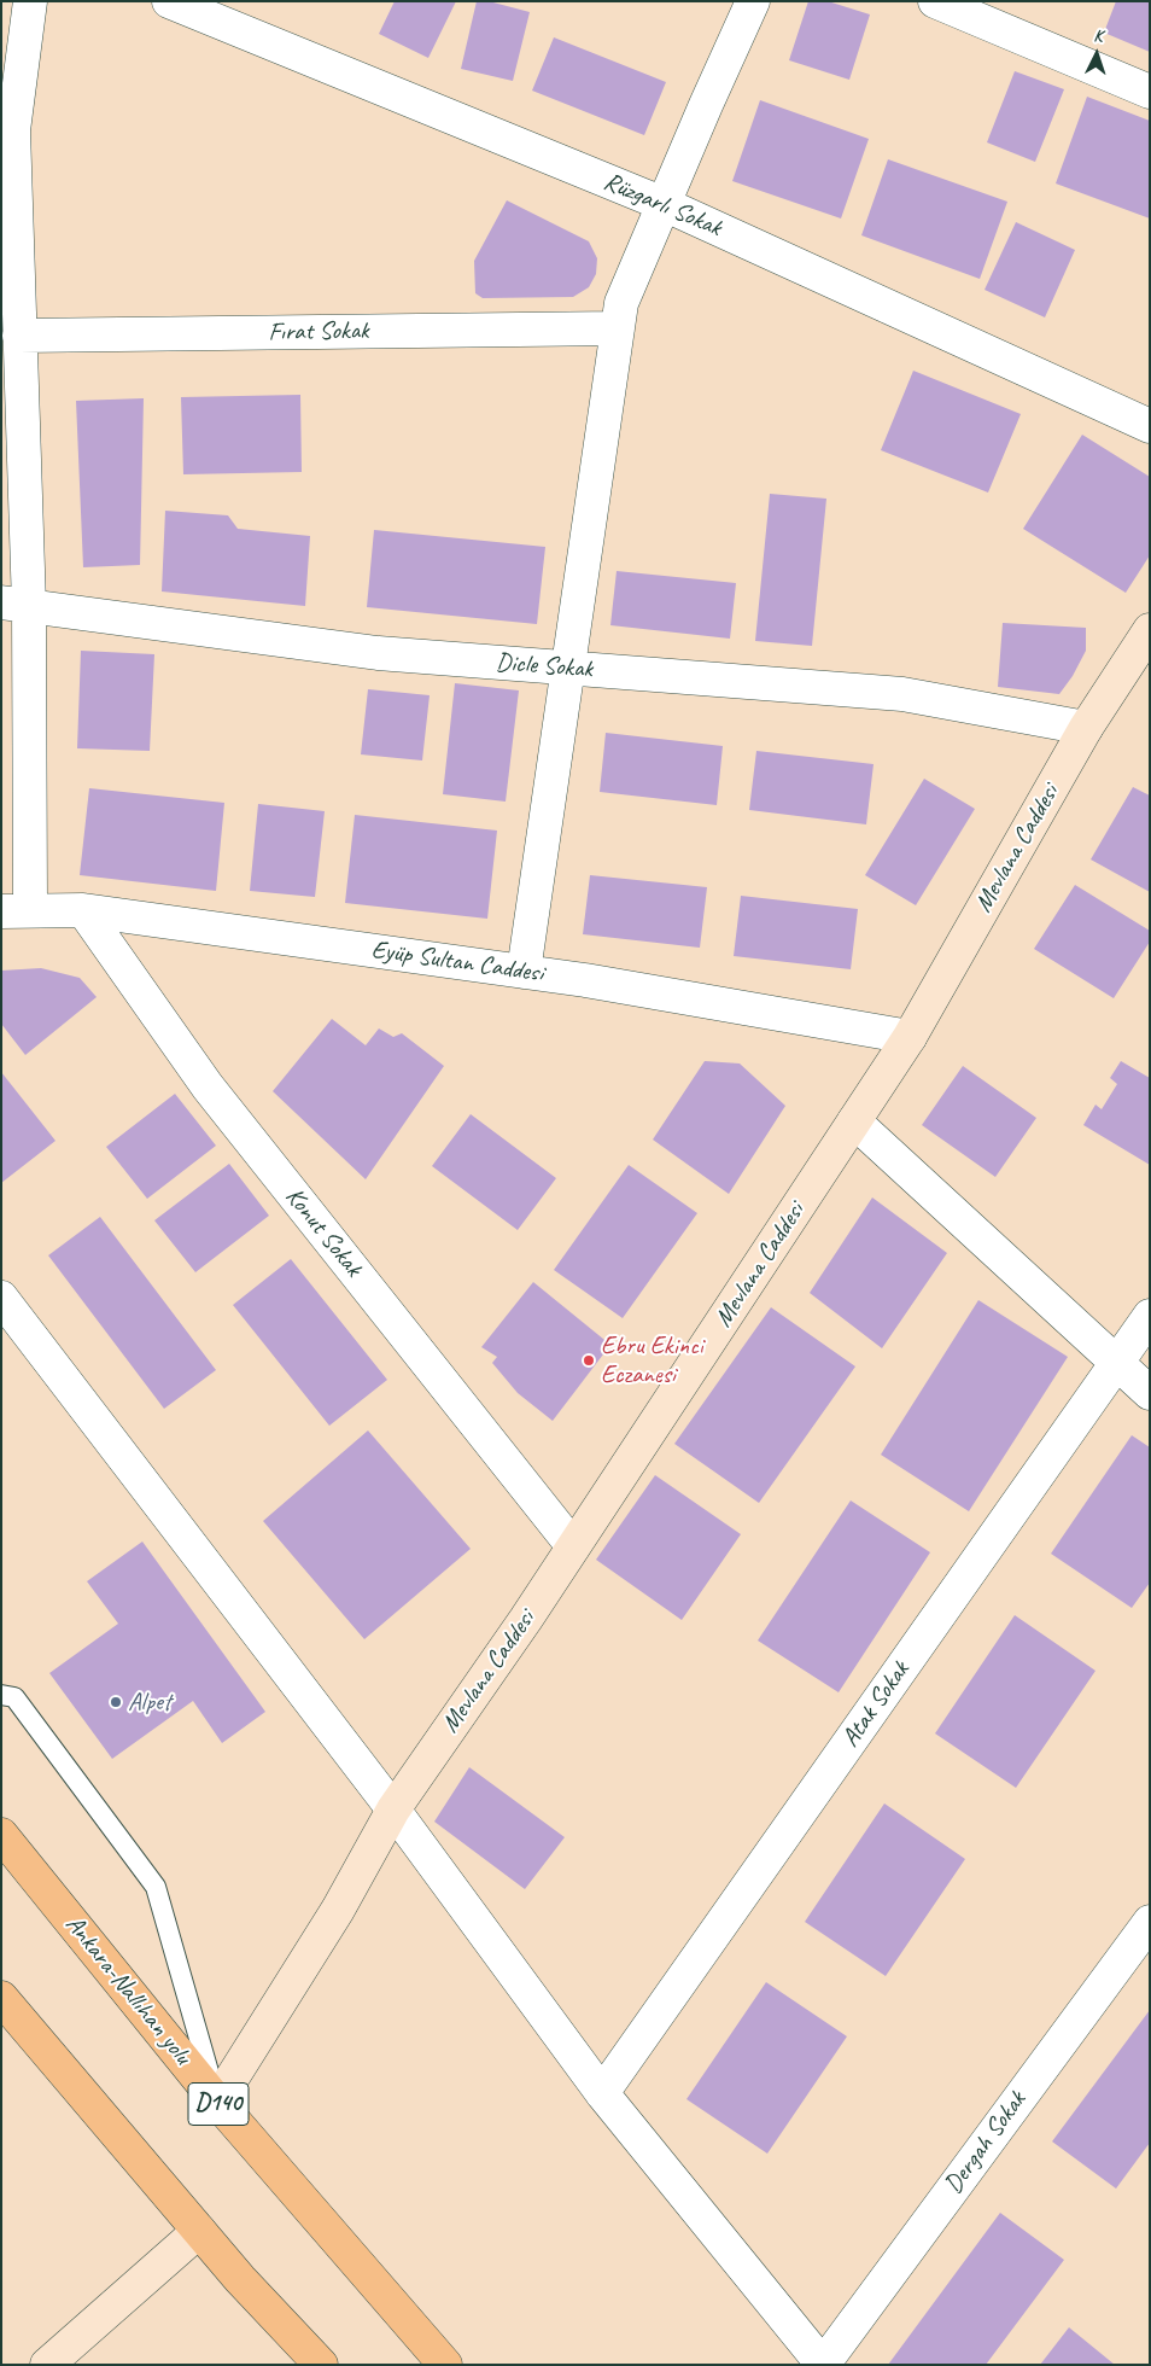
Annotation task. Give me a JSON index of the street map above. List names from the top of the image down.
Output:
{
  "streets": {
    "highway": ["Ankara-Nallıhan yolu", "D140"],
    "street": [
      "Rüzgarlı Sokak",
      "Fırat Sokak",
      "Dicle Sokak",
      "Mevlana Caddesi",
      "Eyüp Sultan Caddesi",
      "Konut Sokak",
      "Atak Sokak",
      "Dergah Sokak"
    ]
  },
  "crossings": [
    ["Dicle Sokak", "Mevlana Caddesi"],
    ["Mevlana Caddesi", "Eyüp Sultan Caddesi"],
    ["Mevlana Caddesi", "Konut Sokak"],
    ["Mevlana Caddesi", "Ankara-Nallıhan yolu"],
    ["Eyüp Sultan Caddesi", "Konut Sokak"]
  ],
  "places": ["Ebru Ekinci Eczanesi", "Alpet"],
  "north": "top"
}
